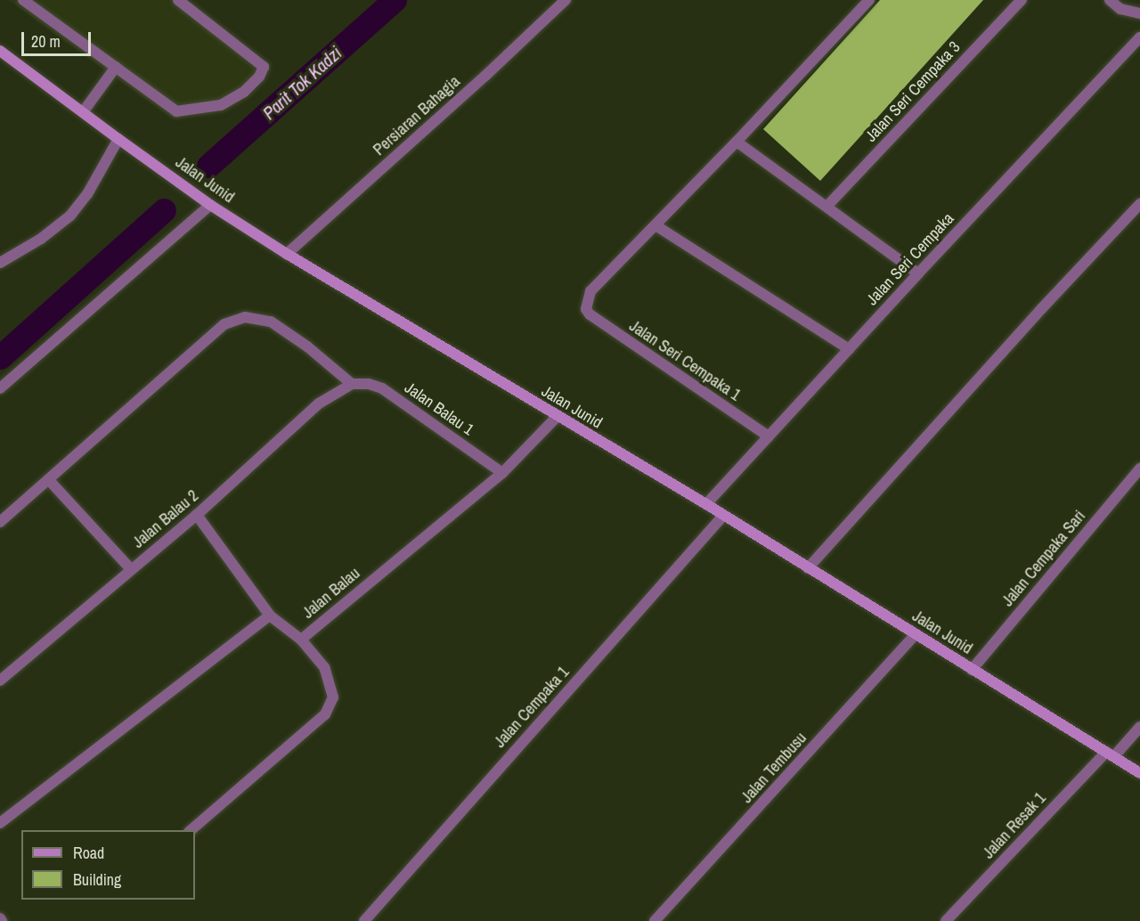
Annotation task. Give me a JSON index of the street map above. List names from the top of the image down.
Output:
{
  "streets": {
    "street": [
      "Jalan Seri Cempaka 3",
      "Persiaran Bahagia",
      "Jalan Junid",
      "Jalan Seri Cempaka",
      "Jalan Seri Cempaka 1",
      "Jalan Balau 1",
      "Jalan Balau 2",
      "Jalan Cempaka Sari",
      "Jalan Balau",
      "Jalan Cempaka 1",
      "Jalan Tembusu",
      "Jalan Resak 1"
    ]
  },
  "crossings": [
    ["Persiaran Bahagia", "Jalan Junid"],
    ["Jalan Junid", "Jalan Seri Cempaka"],
    ["Jalan Junid", "Jalan Cempaka Sari"],
    ["Jalan Junid", "Jalan Balau"],
    ["Jalan Junid", "Jalan Cempaka 1"],
    ["Jalan Junid", "Jalan Tembusu"],
    ["Jalan Junid", "Jalan Resak 1"],
    ["Jalan Seri Cempaka", "Jalan Seri Cempaka 1"],
    ["Jalan Balau 1", "Jalan Balau 2"],
    ["Jalan Balau 1", "Jalan Balau"]
  ],
  "water": ["Parit Tok Kadzi"],
  "legend": ["Road", "Building"],
  "scale_bar": "20 m"
}
